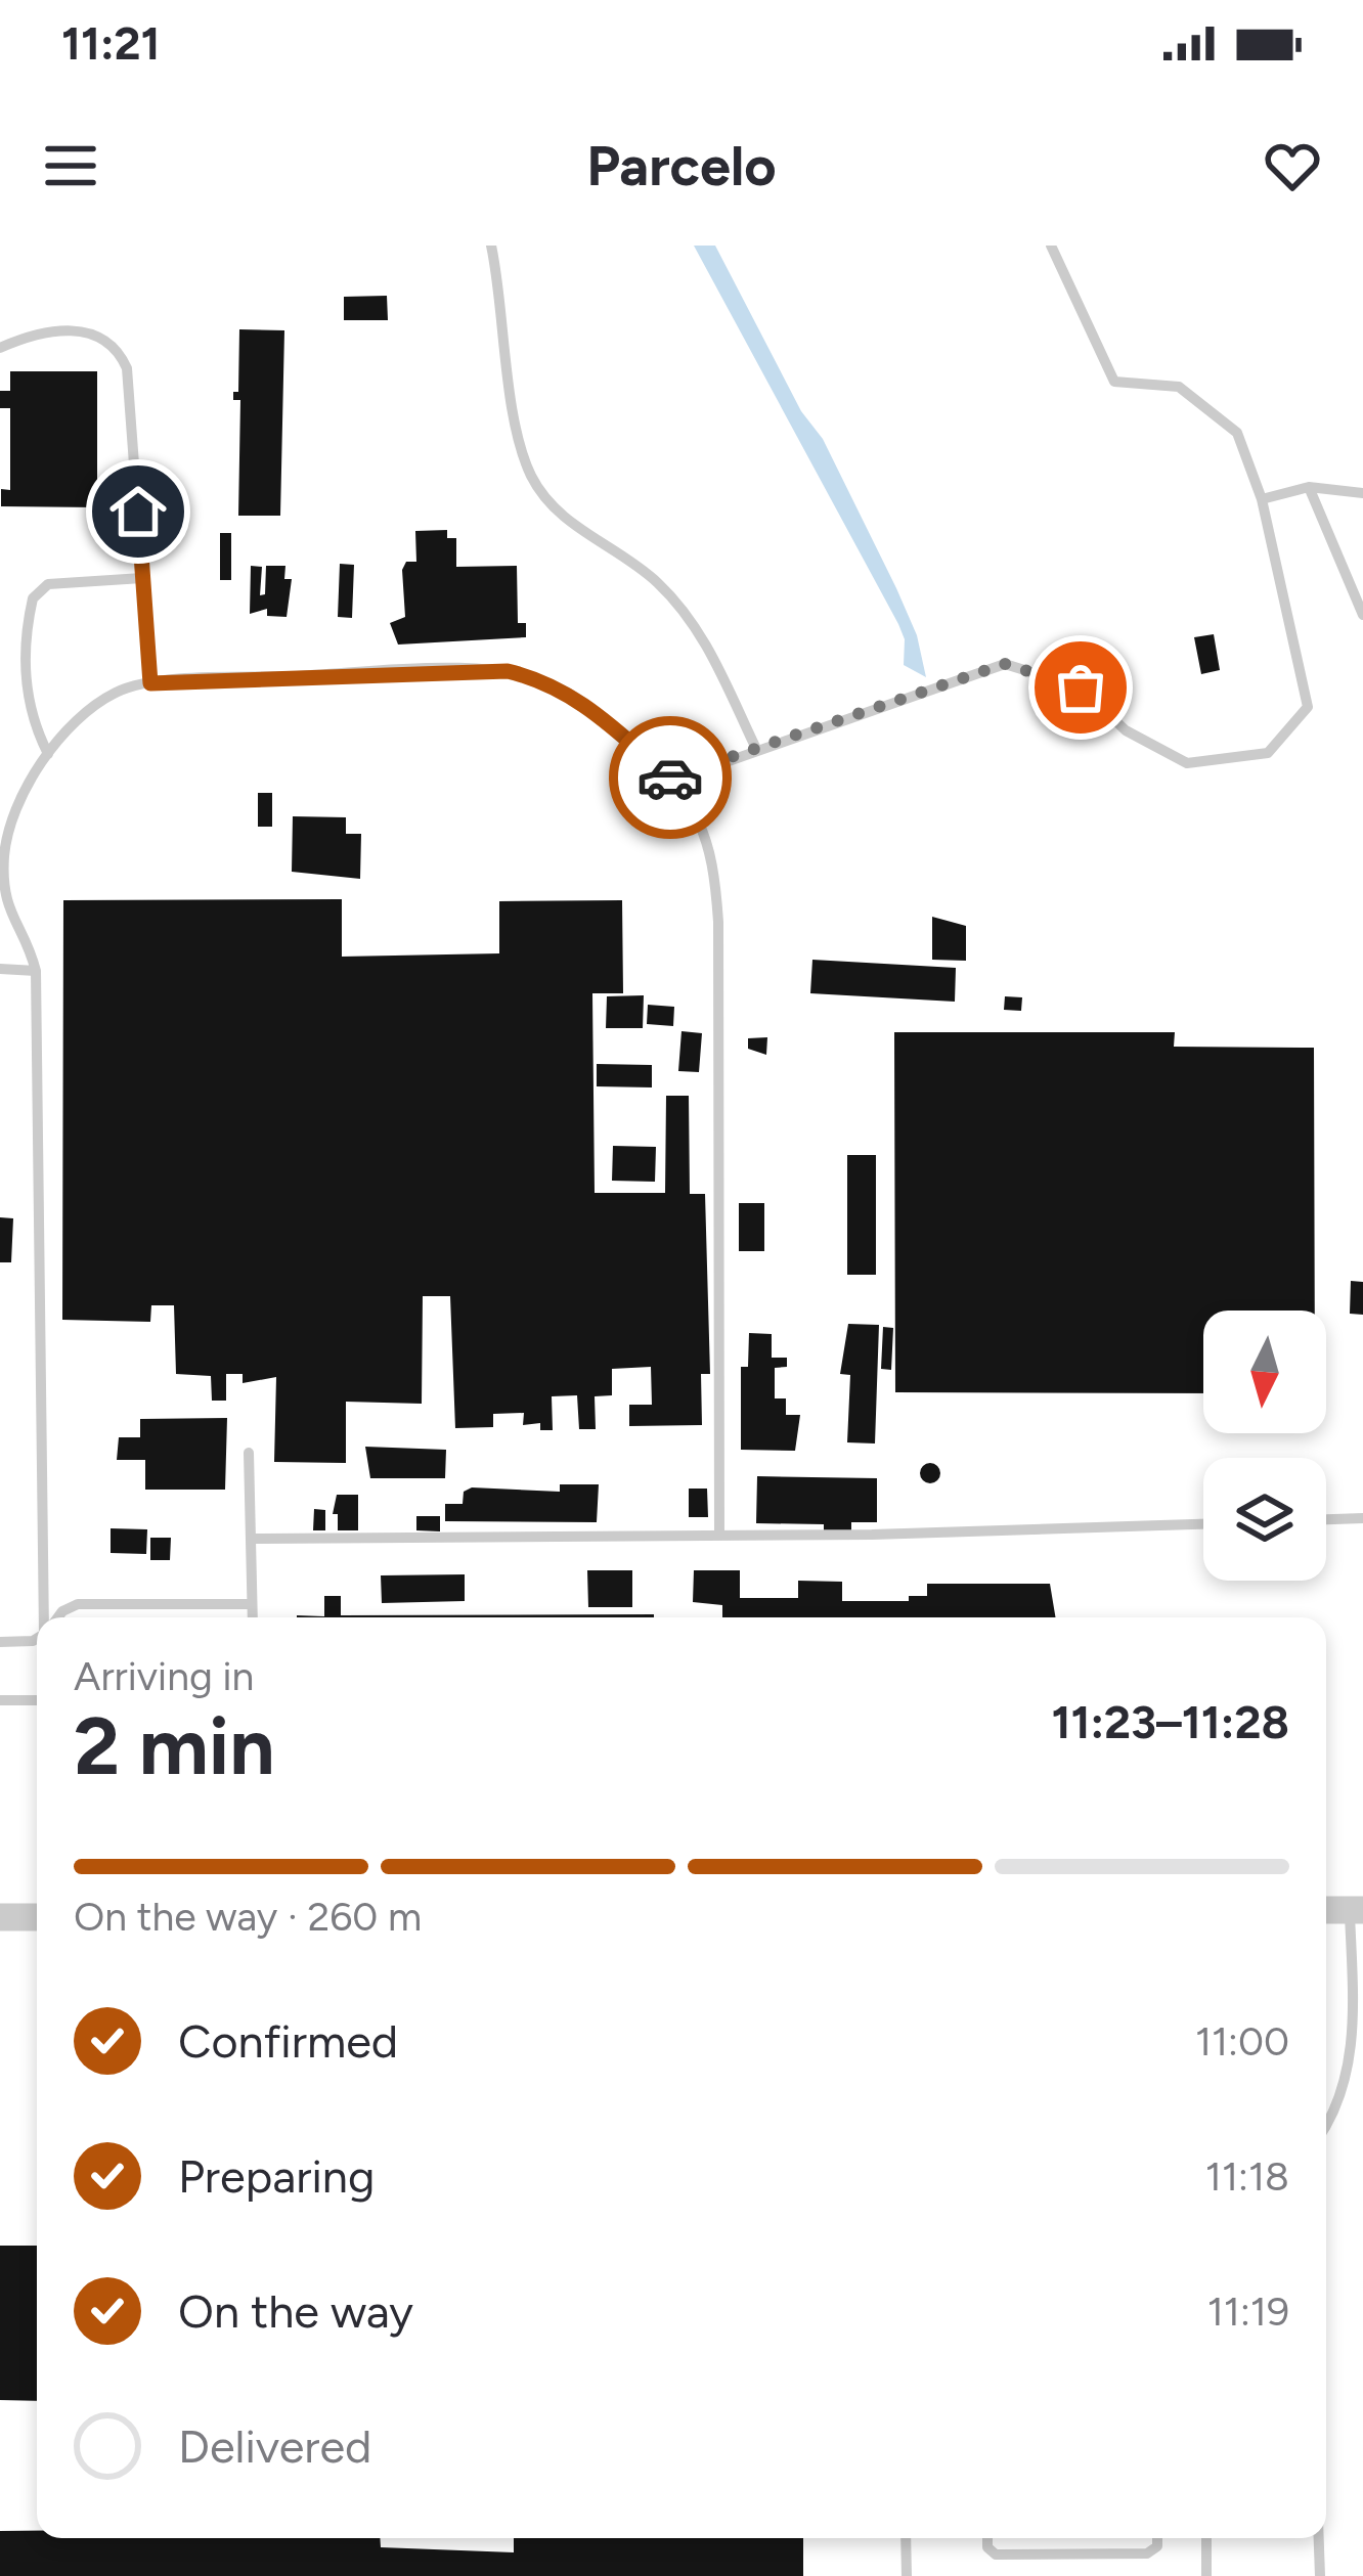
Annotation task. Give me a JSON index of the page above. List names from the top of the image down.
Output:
{
  "north": "bottom",
  "page": {
    "status": "11:21",
    "header": "Parcelo",
    "heading": ["2 min", "Arriving in", "11:23–11:28"],
    "bar": "On the way · 260 m",
    "list": [
      ["Confirmed", "11:00"],
      ["Preparing", "11:18"],
      ["On the way", "11:19"],
      "Delivered"
    ]
  }
}
